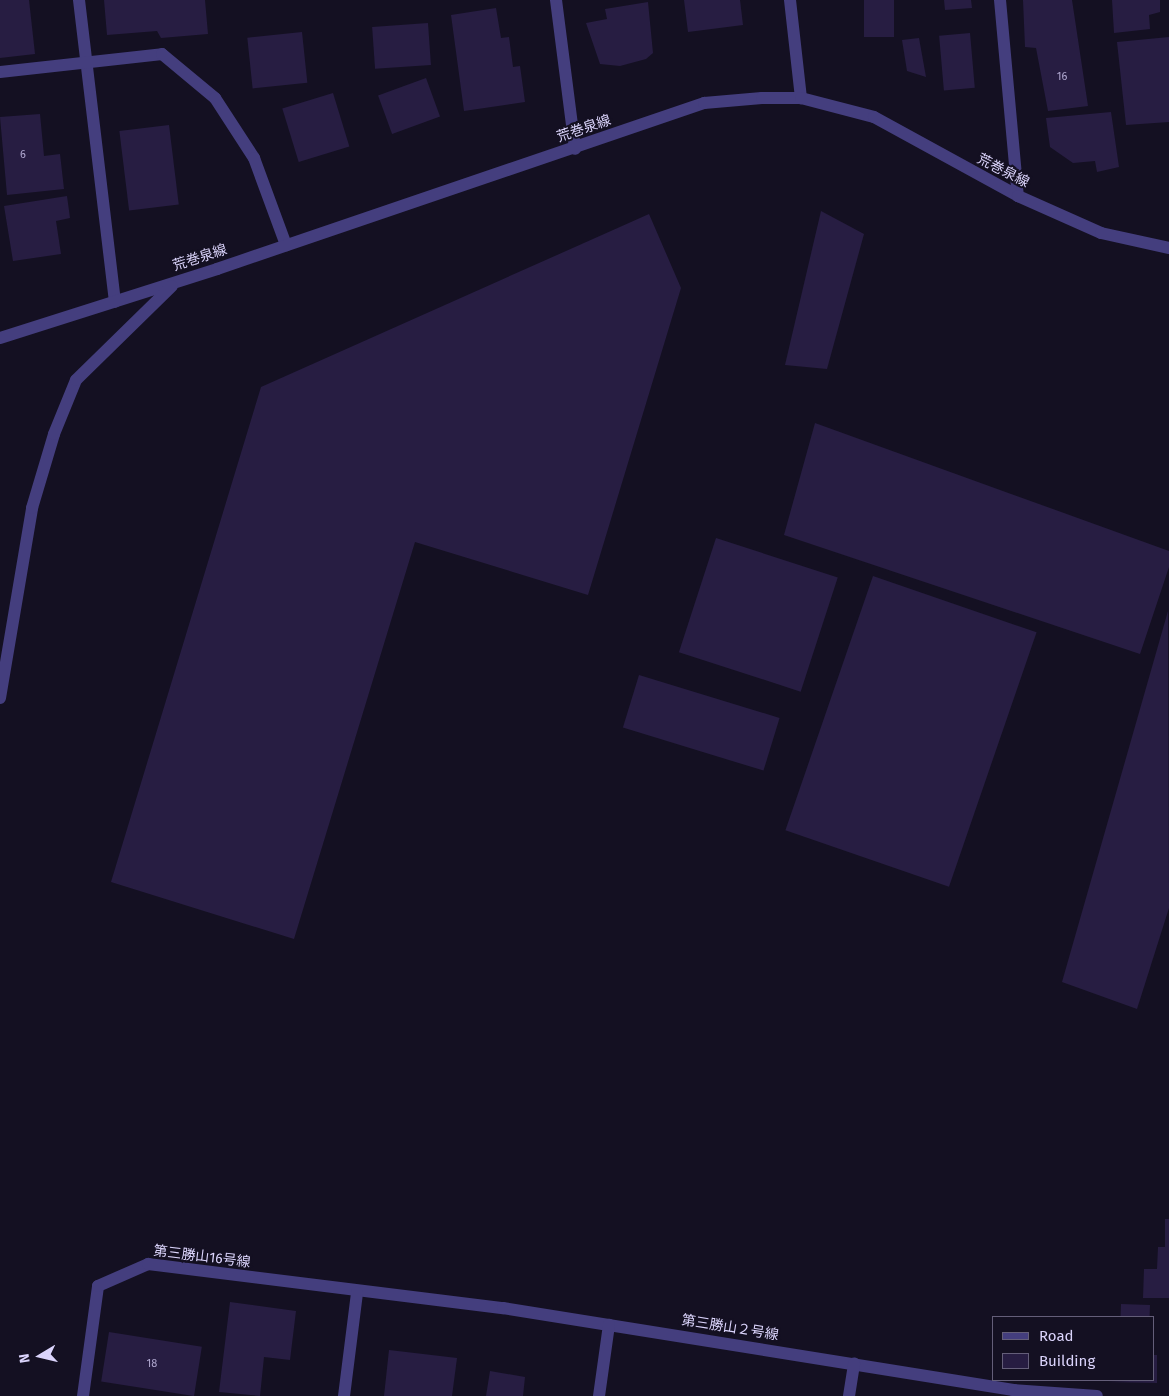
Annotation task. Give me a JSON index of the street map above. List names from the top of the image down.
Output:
{
  "streets": {
    "street": ["荒巻泉線", "第三勝山16号線", "第三勝山２号線"]
  },
  "crossings": [
    ["第三勝山16号線", "第三勝山２号線"]
  ],
  "house_numbers": ["16", "6", "18"],
  "legend": ["Road", "Building"],
  "north": "left"
}
